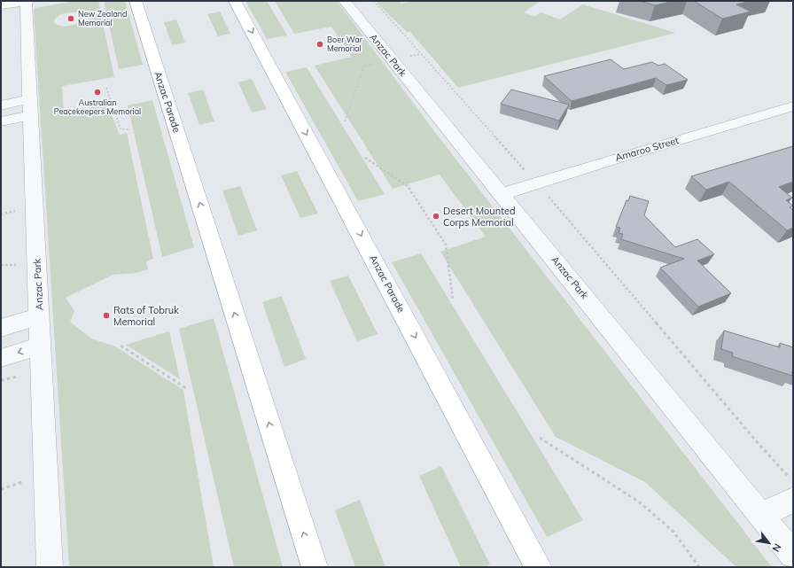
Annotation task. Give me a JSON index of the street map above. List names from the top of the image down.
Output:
{
  "streets": {
    "main road": ["Anzac Parade"],
    "street": ["Anzac Park", "Amaroo Street"]
  },
  "crossings": [
    ["Anzac Park", "Amaroo Street"]
  ],
  "places": [
    "New Zealand Memorial",
    "Boer War Memorial",
    "Australian Peacekeepers Memorial",
    "Desert Mounted Corps Memorial",
    "Rats of Tobruk Memorial"
  ],
  "north": "bottom right"
}
